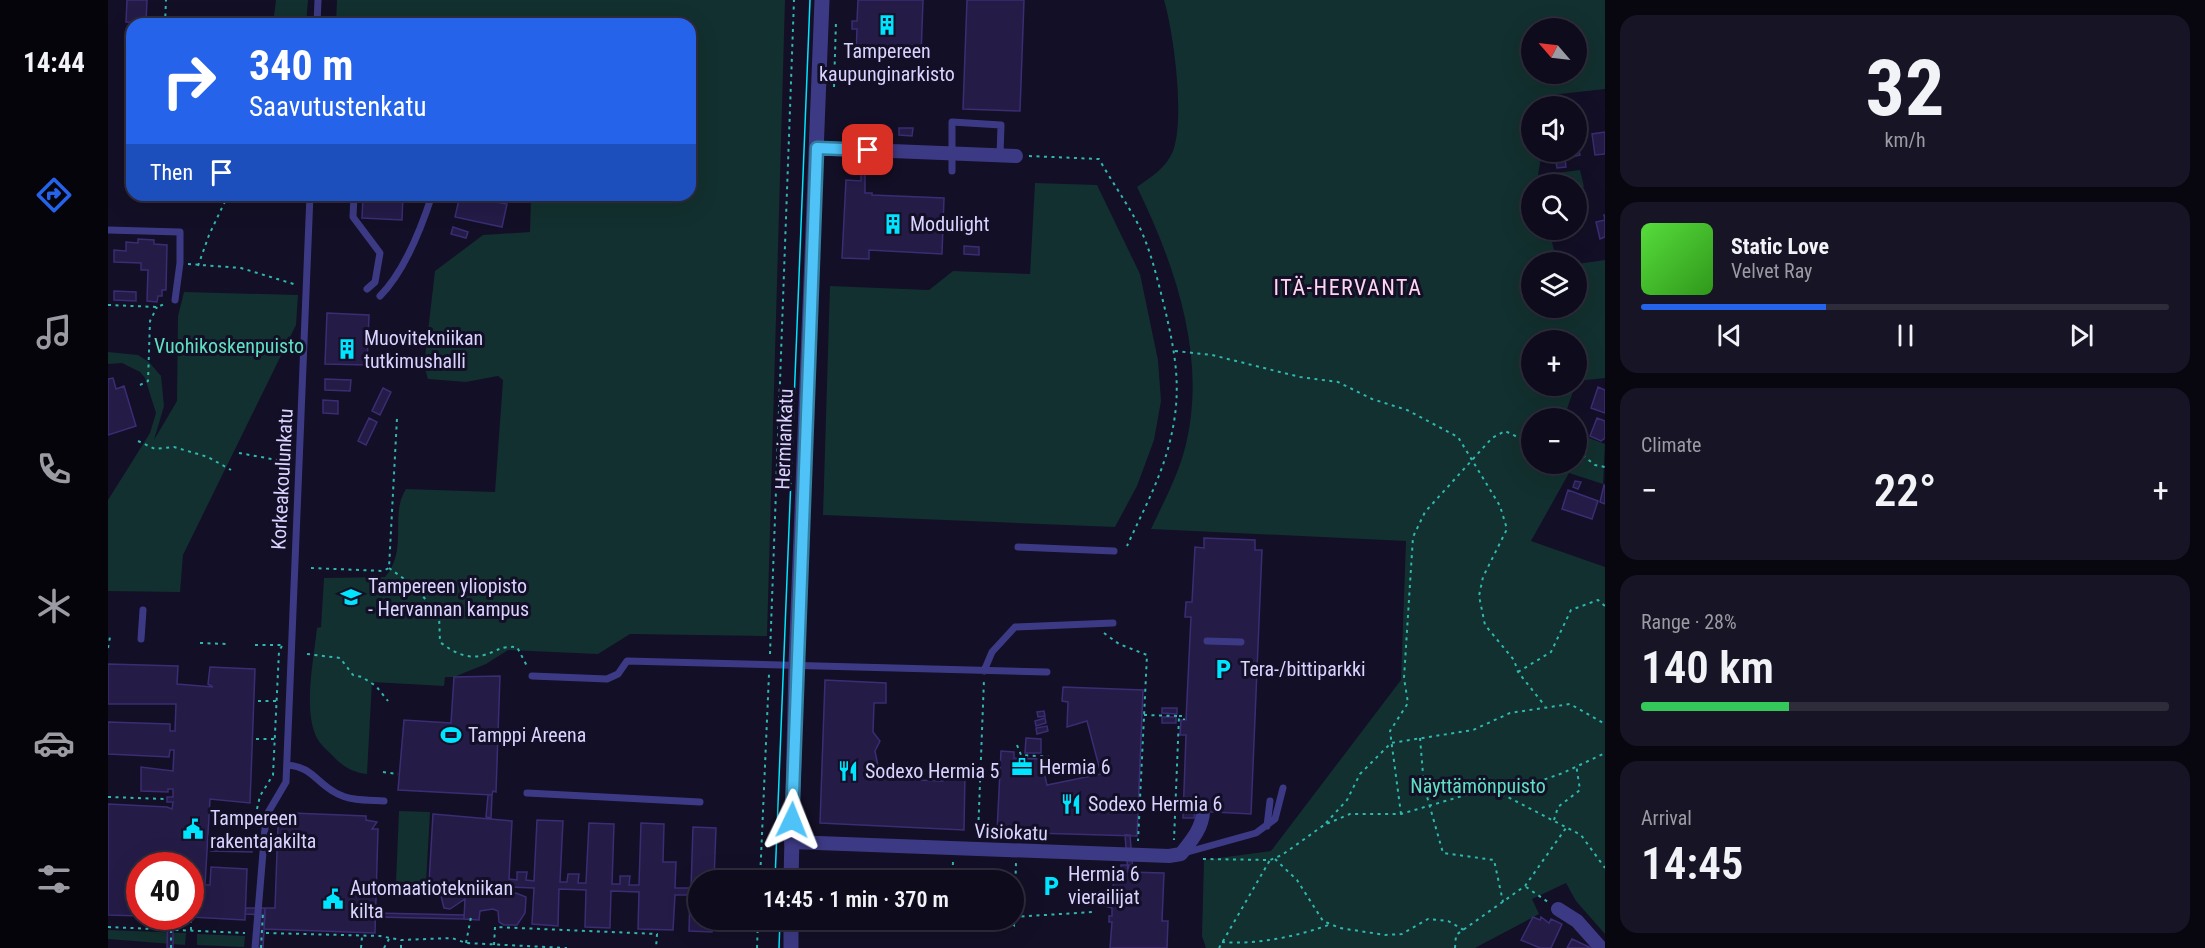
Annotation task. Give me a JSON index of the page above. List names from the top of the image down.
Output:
{
  "streets": {
    "street": ["Hermiankatu", "Visiokatu"],
    "lane": ["Korkeakoulunkatu"]
  },
  "crossings": [
    ["Hermiankatu", "Visiokatu"]
  ],
  "districts": ["ITÄ-HERVANTA"],
  "parks": ["Vuohikoskenpuisto", "Näyttämönpuisto"],
  "places": {
    "building": ["Tampereen kaupunginarkisto", "Modulight", "Muovitekniikan tutkimushalli"],
    "school or university": ["Tampereen yliopisto - Hervannan kampus"],
    "parking": ["Tera-/bittiparkki", "Hermia 6 vierailijat"],
    "sports": ["Tamppi Areena"],
    "office": ["Hermia 6"],
    "restaurant": ["Sodexo Hermia 5", "Sodexo Hermia 6"],
    "public building": ["Tampereen rakentajakilta", "Automaatiotekniikan kilta"]
  },
  "north": "top left",
  "page": {
    "tabs": "14:44",
    "tile": [
      ["32", "km/h"],
      "Climate",
      ["Range · 28%", "140 km"],
      ["Arrival", "14:45"]
    ],
    "map_buttons": ["+", "−"],
    "turn": ["340 m", "Saavutustenkatu"],
    "then": "Then",
    "song": ["Static Love", "Velvet Ray"],
    "heat": ["−", "22°", "+"],
    "limit": "40",
    "trip": "14:45 · 1 min · 370 m"
  }
}
